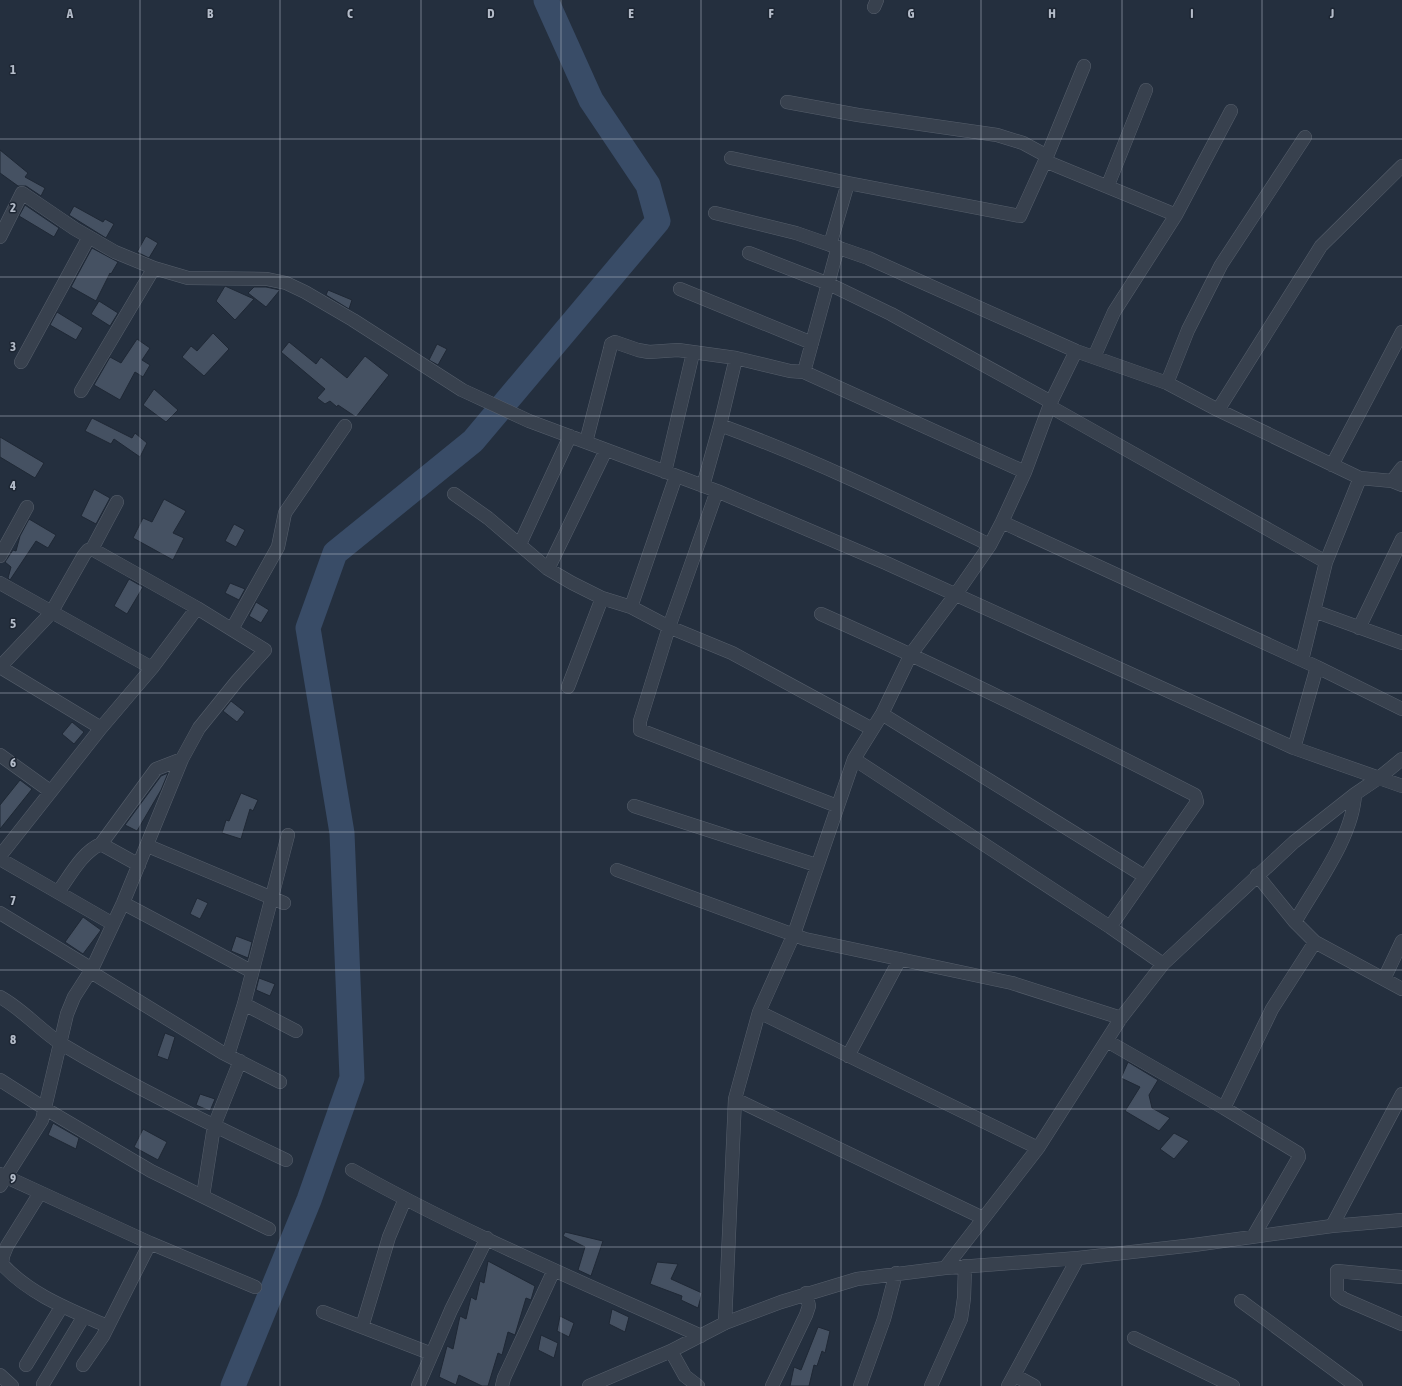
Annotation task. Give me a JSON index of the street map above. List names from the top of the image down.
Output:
{
  "grid": {
    "columns": [
      "A",
      "B",
      "C",
      "D",
      "E",
      "F",
      "G",
      "H",
      "I",
      "J"
    ],
    "rows": [
      "1",
      "2",
      "3",
      "4",
      "5",
      "6",
      "7",
      "8",
      "9"
    ]
  }
}
